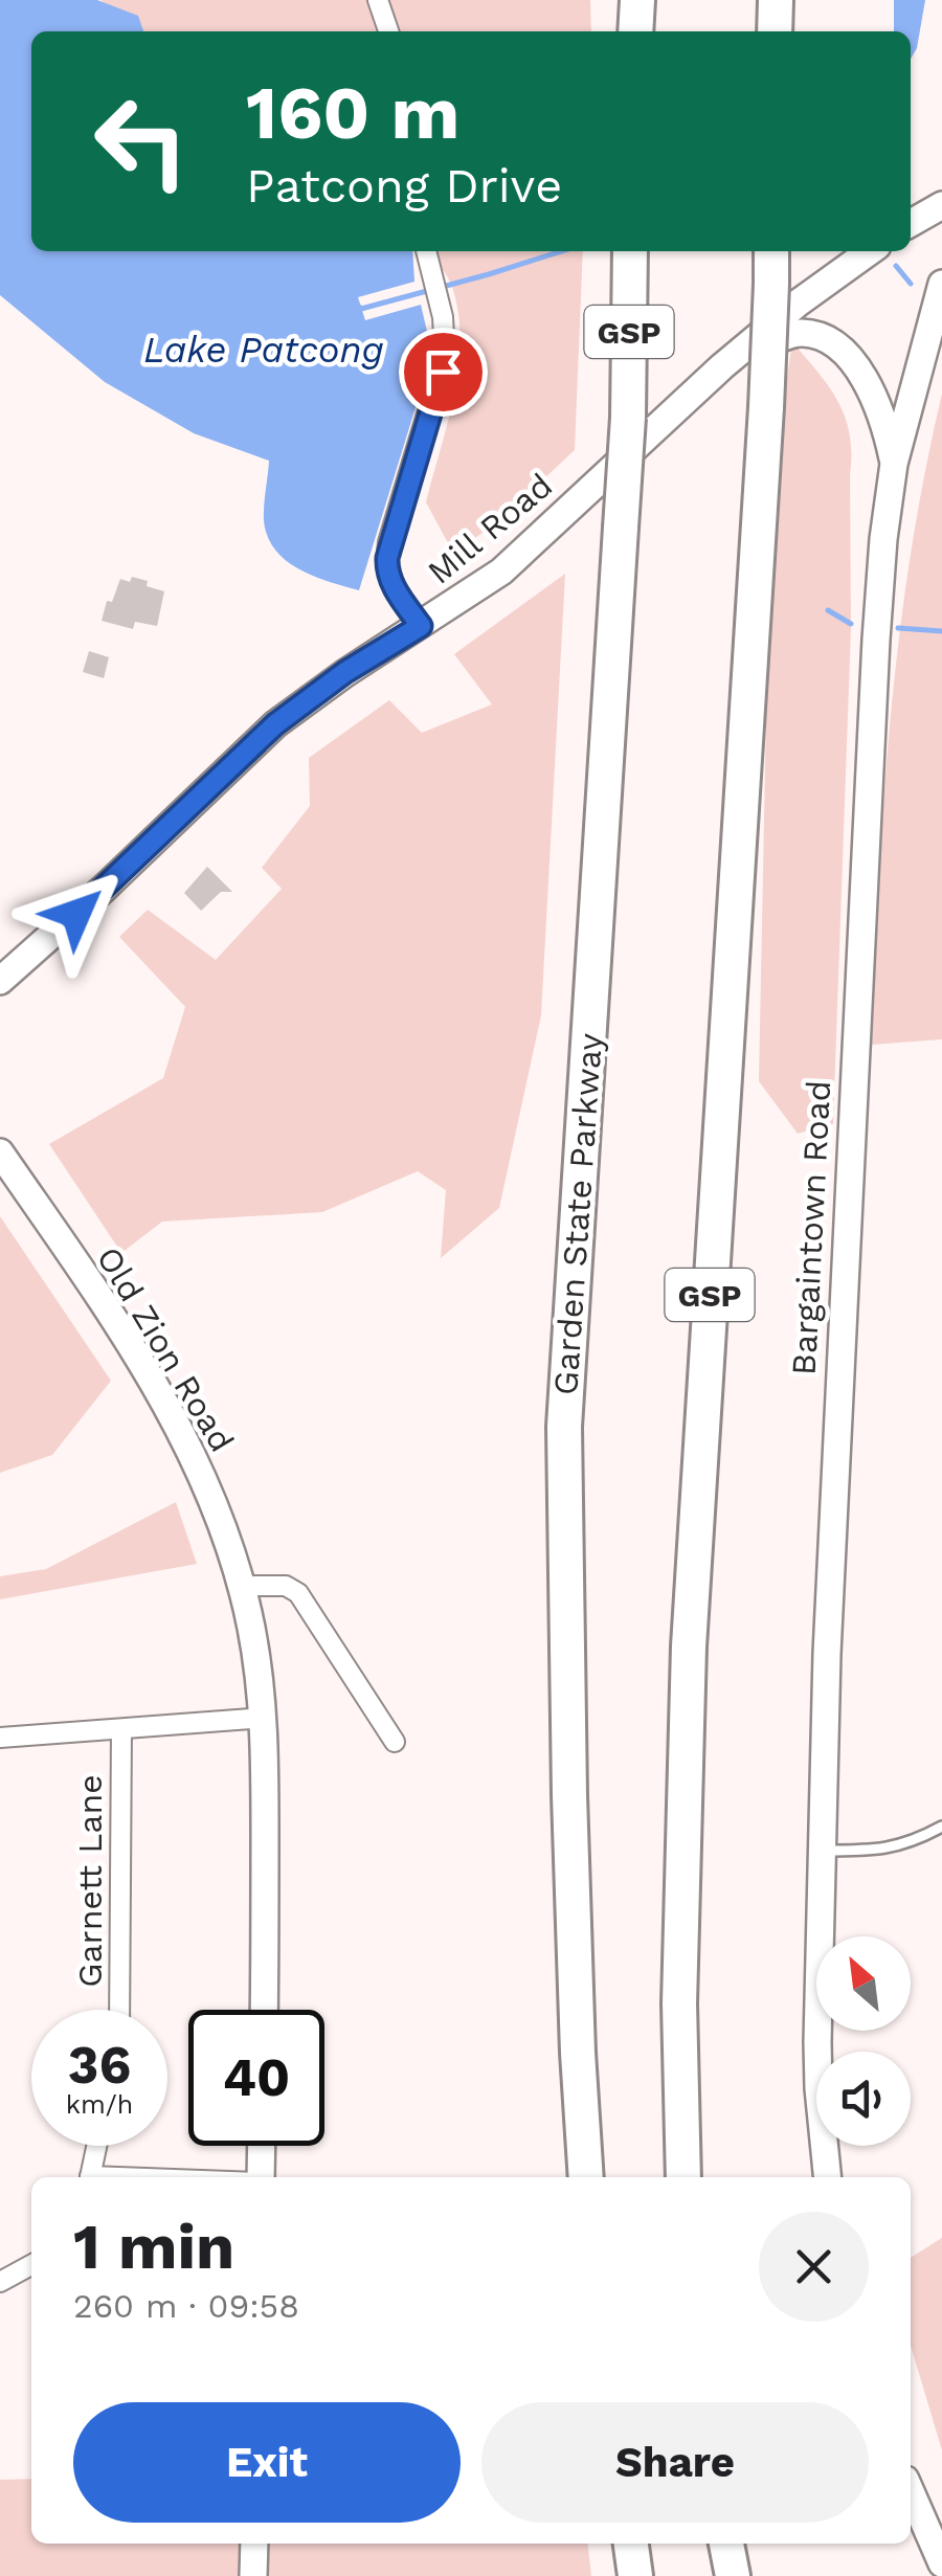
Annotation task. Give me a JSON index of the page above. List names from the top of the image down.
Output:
{
  "streets": {
    "highway": ["GSP", "Garden State Parkway"],
    "main road": ["Mill Road", "Bargaintown Road", "Old Zion Road"],
    "street": ["Garnett Lane"]
  },
  "water": ["Lake Patcong"],
  "north": "top left",
  "page": {
    "turn": ["160 m", "Patcong Drive"],
    "speed": "36 km/h",
    "limit": "40",
    "heading": ["1 min", "260 m · 09:58"],
    "buttons": ["Exit", "Share"]
  }
}
